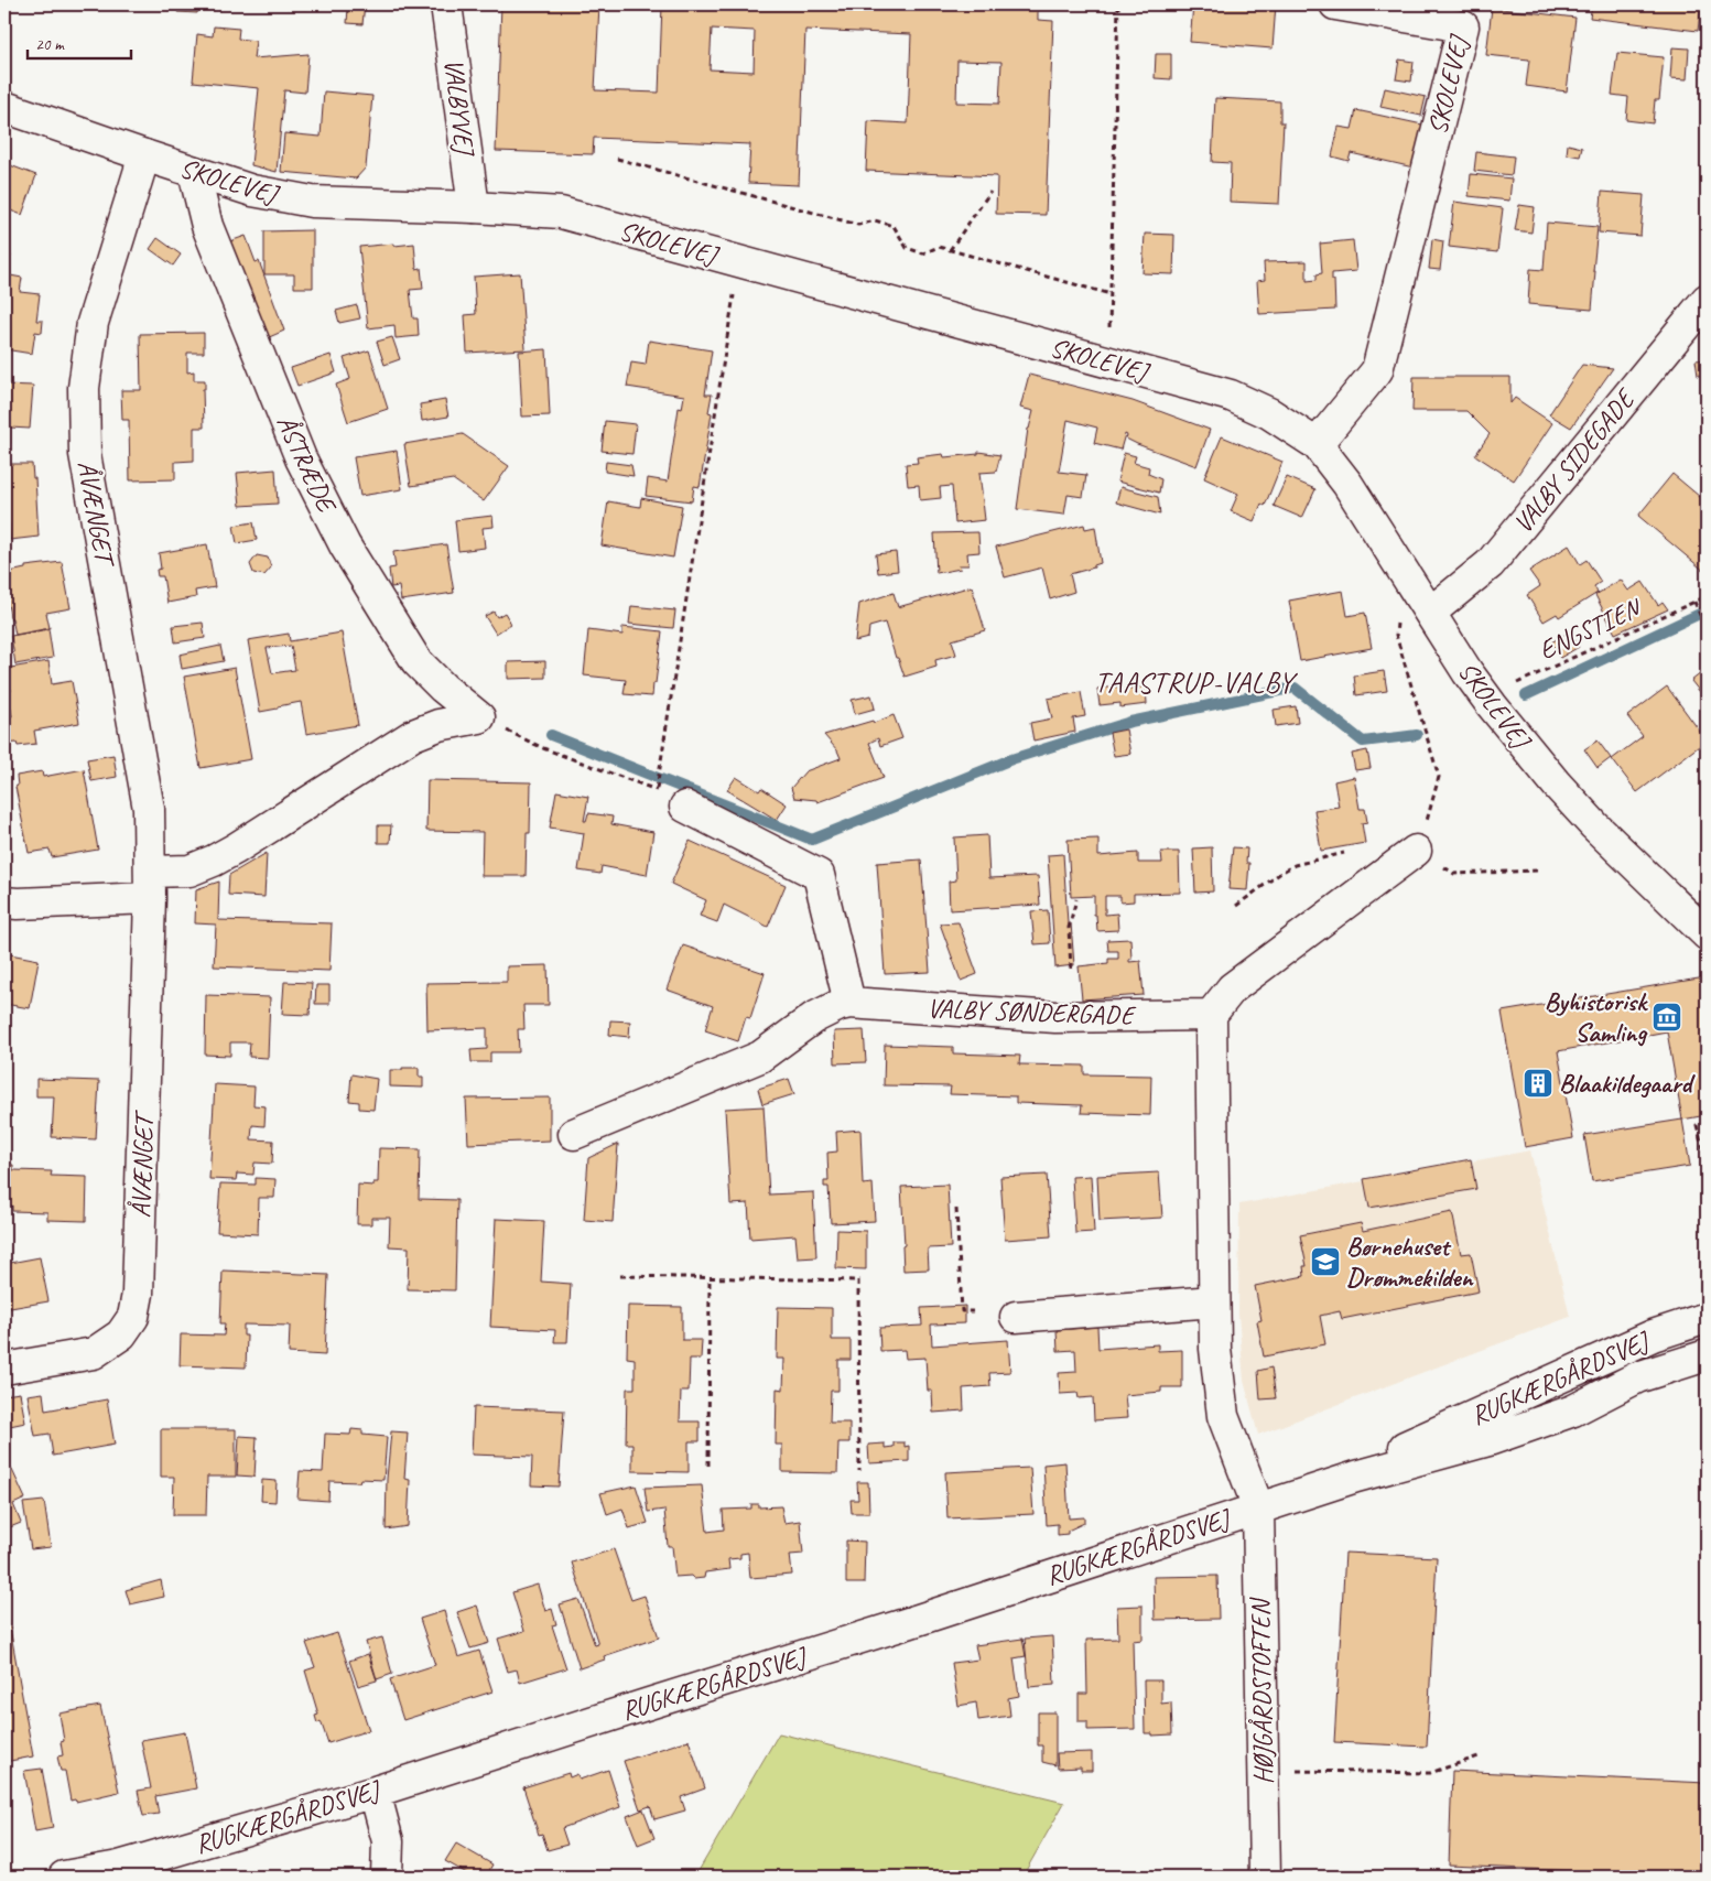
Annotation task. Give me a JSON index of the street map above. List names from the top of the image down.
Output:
{
  "streets": {
    "street": [
      "SKOLEVEJ",
      "VALBYVEJ",
      "VALBY SIDEGADE",
      "ÅSTRÆDE",
      "ÅVÆNGET",
      "VALBY SØNDERGADE",
      "RUGKÆRGÅRDSVEJ",
      "HØJGÅRDSTOFTEN"
    ],
    "path": ["ENGSTIEN"]
  },
  "crossings": [
    ["SKOLEVEJ", "VALBYVEJ"],
    ["SKOLEVEJ", "VALBY SIDEGADE"],
    ["SKOLEVEJ", "ÅSTRÆDE"],
    ["SKOLEVEJ", "ÅVÆNGET"],
    ["SKOLEVEJ", "ENGSTIEN"],
    ["RUGKÆRGÅRDSVEJ", "HØJGÅRDSTOFTEN"]
  ],
  "districts": ["TAASTRUP-VALBY"],
  "places": {
    "museum": ["Byhistorisk Samling"],
    "building": ["Blaakildegaard"],
    "school or university": ["Børnehuset Drømmekilden"]
  },
  "scale_bar": "20 m"
}
